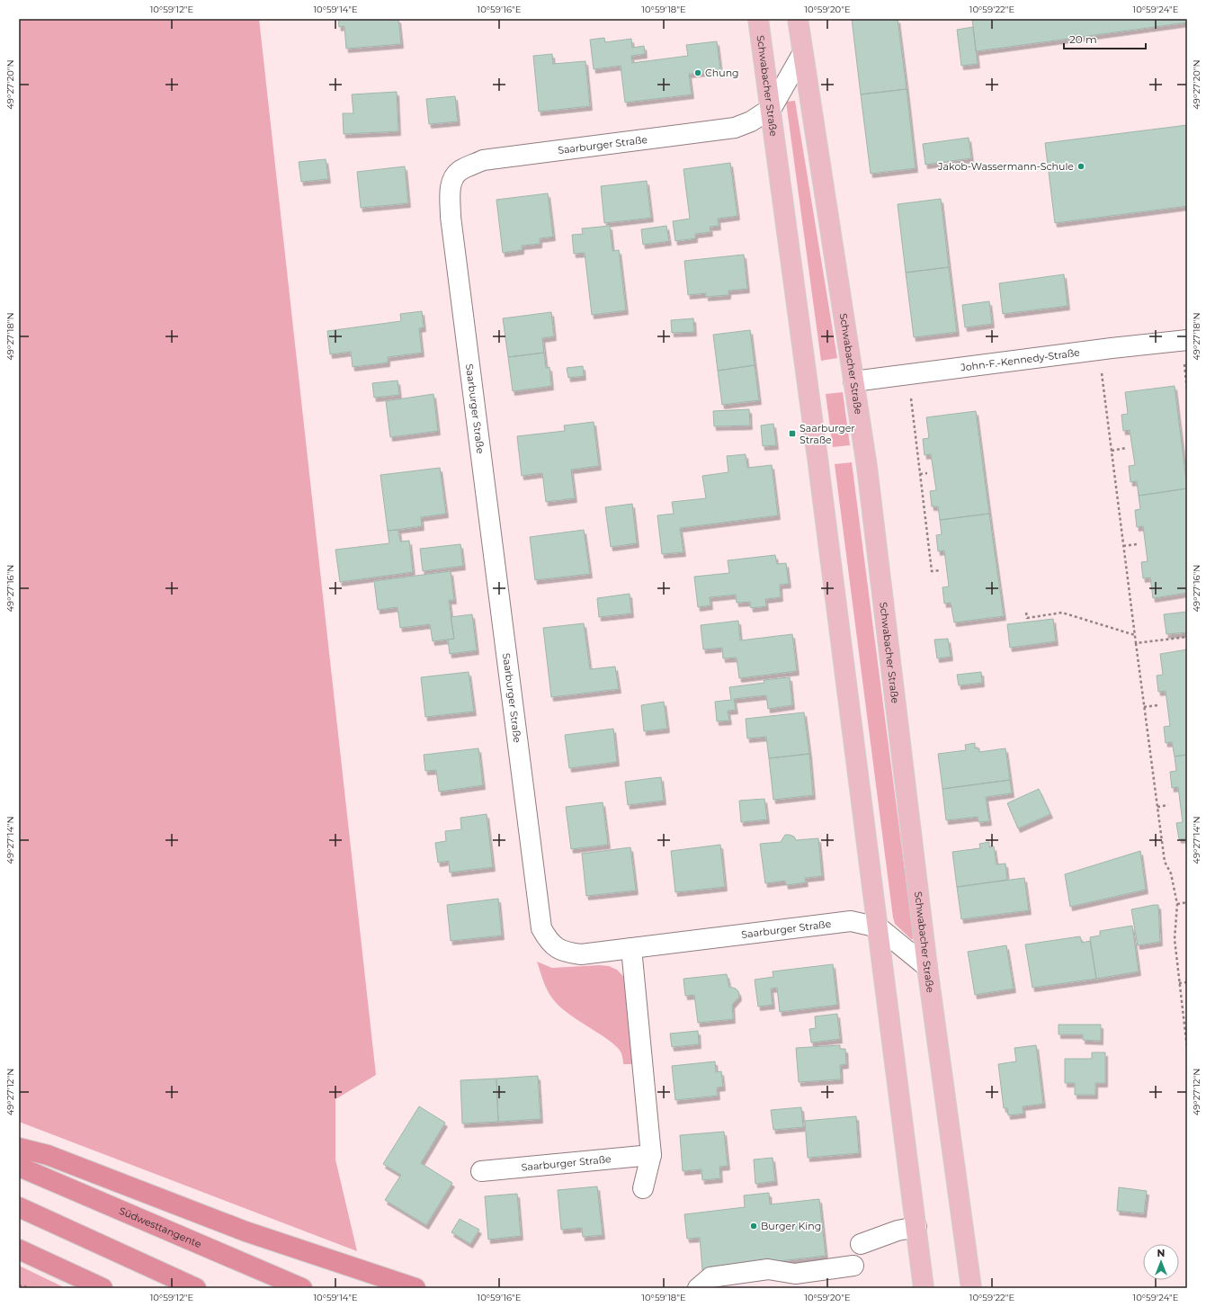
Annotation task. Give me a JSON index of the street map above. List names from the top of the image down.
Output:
{
  "streets": {
    "highway": ["Südwesttangente"],
    "main road": ["Schwabacher Straße"],
    "street": ["Saarburger Straße", "John-F.-Kennedy-Straße"]
  },
  "crossings": [
    ["Schwabacher Straße", "Saarburger Straße"],
    ["Schwabacher Straße", "John-F.-Kennedy-Straße"]
  ],
  "places": {
    "other": ["Chung", "Jakob-Wassermann-Schule", "Burger King"],
    "transit": ["Saarburger Straße"]
  },
  "scale_bar": "20 m",
  "north": "top",
  "coordinates": [
    "10°59'12\"E",
    "10°59'14\"E",
    "10°59'16\"E",
    "10°59'18\"E",
    "10°59'20\"E",
    "10°59'22\"E",
    "10°59'24\"E",
    "49°27'20\"N",
    "49°27'18\"N",
    "49°27'16\"N",
    "49°27'14\"N",
    "49°27'12\"N"
  ]
}
